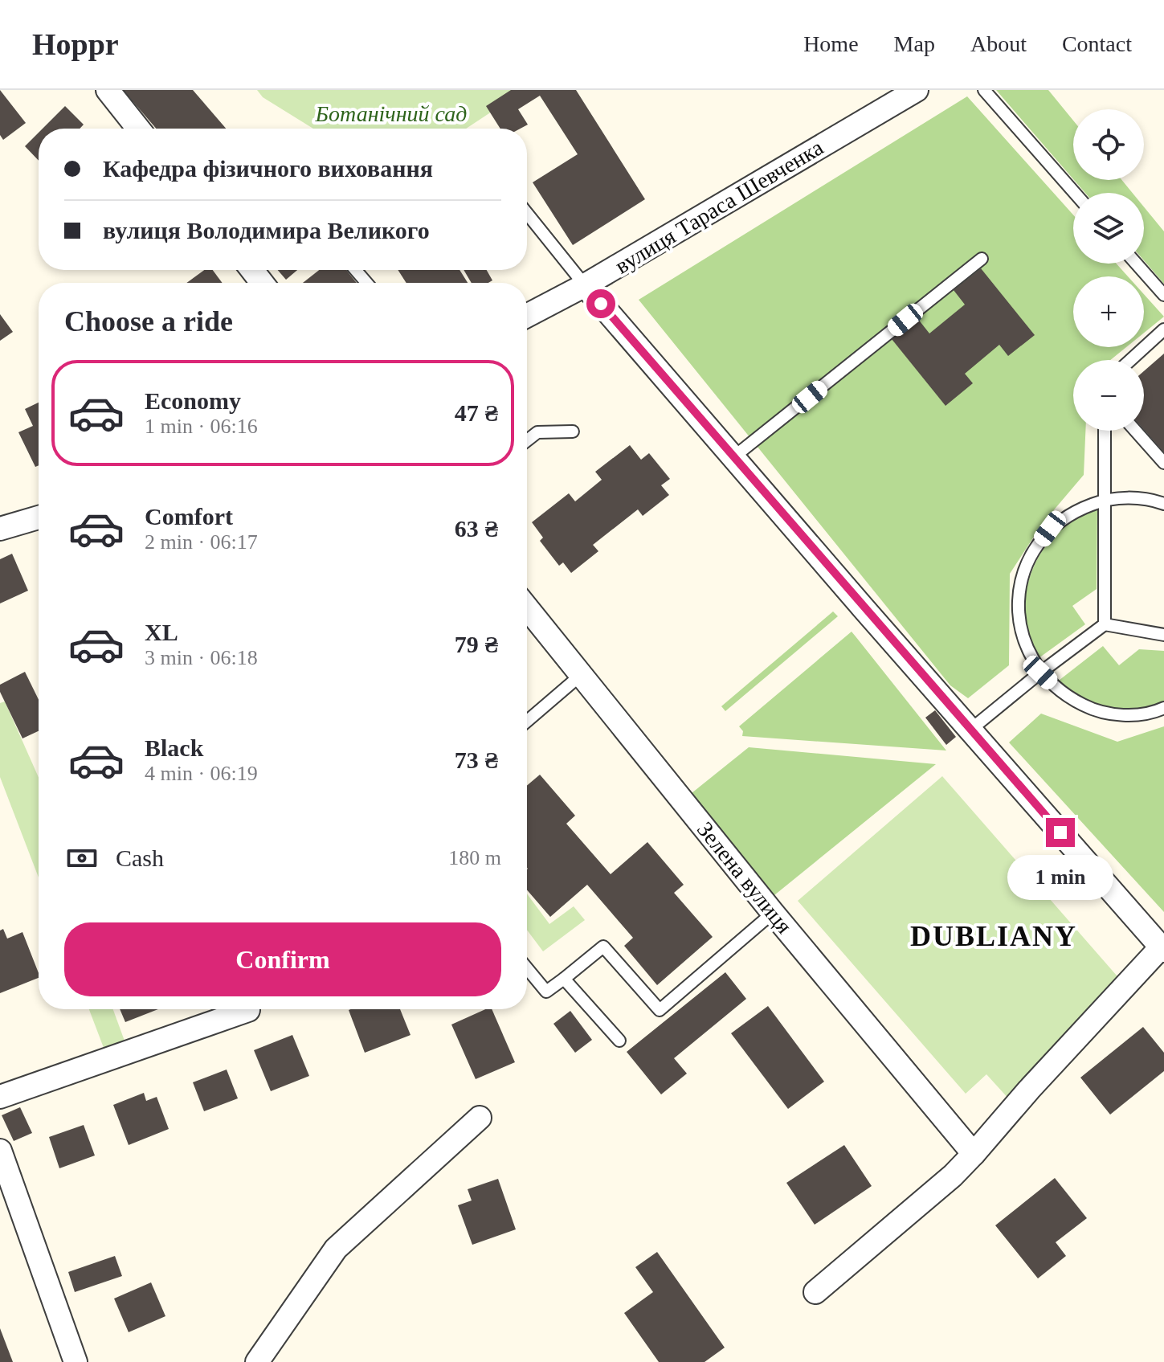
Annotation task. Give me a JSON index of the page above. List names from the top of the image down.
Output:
{
  "streets": {
    "street": ["вулиця Тараса Шевченка", "Зелена вулиця"]
  },
  "districts": ["DUBLIANY"],
  "parks": ["Ботанічний сад"],
  "page": {
    "header": "Hoppr",
    "nav": [
      "Home",
      "Map",
      "About",
      "Contact"
    ],
    "map_buttons": ["+", "−"],
    "banner": ["Кафедра фізичного виховання", "вулиця Володимира Великого"],
    "heading": "Choose a ride",
    "list": [
      {
        "name": "Economy",
        "note": "1 min · 06:16",
        "value": "47 ₴"
      },
      {
        "name": "Comfort",
        "note": "2 min · 06:17",
        "value": "63 ₴"
      },
      {
        "name": "XL",
        "note": "3 min · 06:18",
        "value": "79 ₴"
      },
      {
        "name": "Black",
        "note": "4 min · 06:19",
        "value": "73 ₴"
      }
    ],
    "pay": ["Cash", "180 m"],
    "bubble": "1 min",
    "buttons": "Confirm"
  }
}
